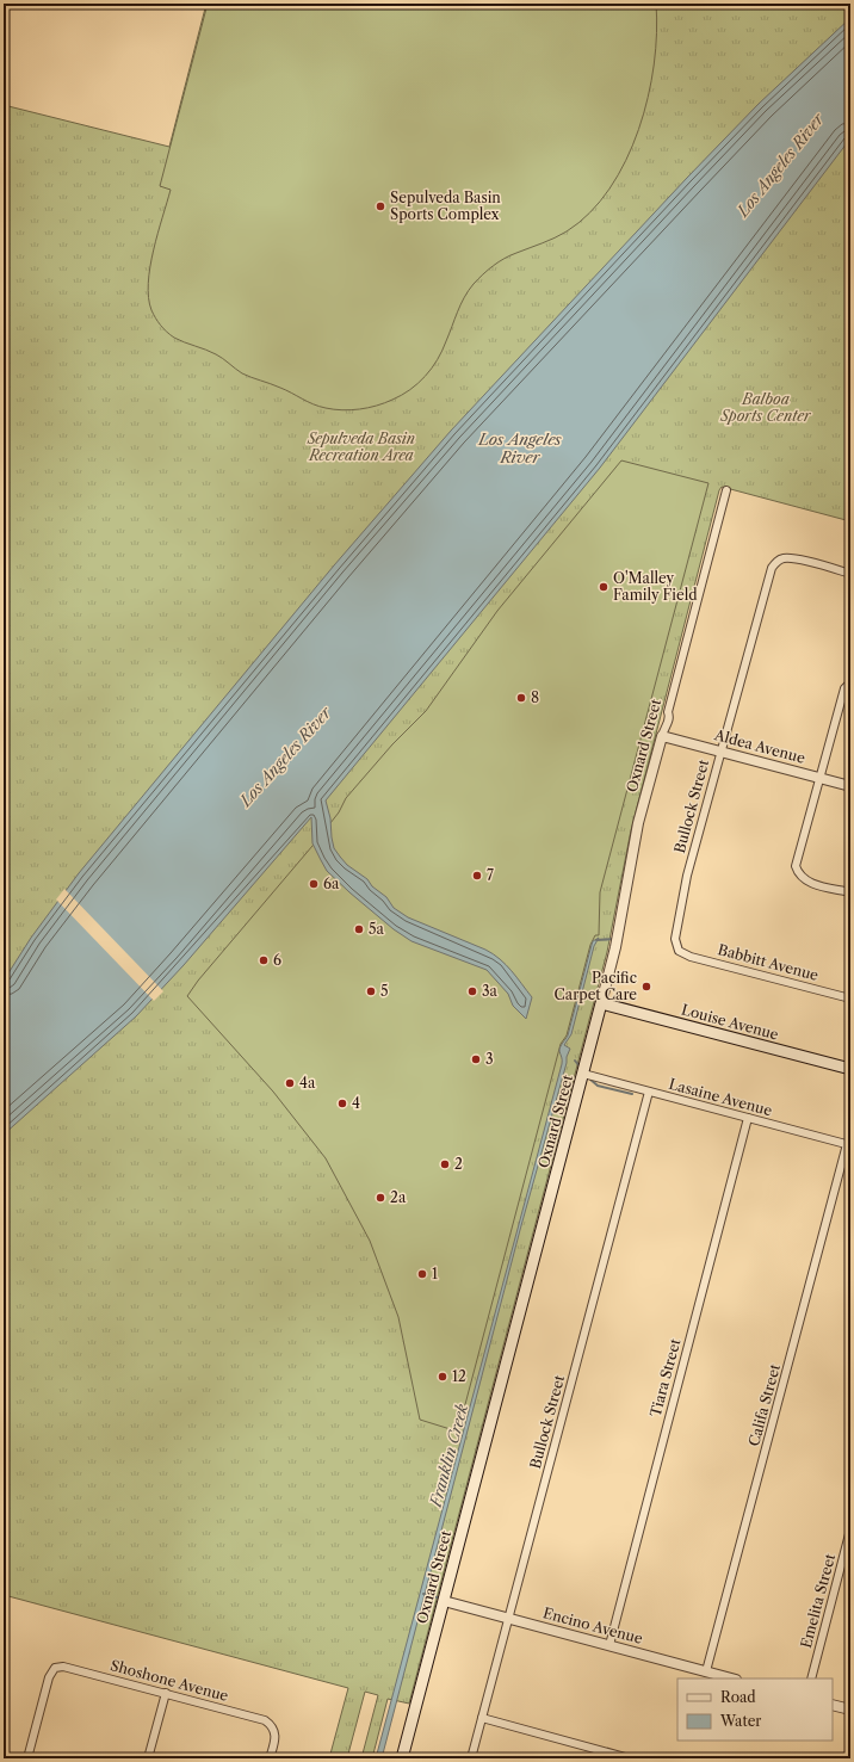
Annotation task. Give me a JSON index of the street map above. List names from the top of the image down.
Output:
{
  "streets": {
    "main road": ["Oxnard Street", "Louise Avenue"],
    "street": [
      "Aldea Avenue",
      "Bullock Street",
      "Babbitt Avenue",
      "Lasaine Avenue",
      "Tiara Street",
      "Califa Street",
      "Emelita Street",
      "Encino Avenue",
      "Shoshone Avenue"
    ]
  },
  "crossings": [
    ["Oxnard Street", "Aldea Avenue"],
    ["Oxnard Street", "Louise Avenue"],
    ["Oxnard Street", "Lasaine Avenue"],
    ["Oxnard Street", "Encino Avenue"],
    ["Aldea Avenue", "Bullock Street"],
    ["Bullock Street", "Babbitt Avenue"],
    ["Bullock Street", "Lasaine Avenue"],
    ["Bullock Street", "Encino Avenue"],
    ["Lasaine Avenue", "Tiara Street"],
    ["Lasaine Avenue", "Califa Street"],
    ["Tiara Street", "Encino Avenue"],
    ["Califa Street", "Encino Avenue"]
  ],
  "water": ["Los Angeles River", "Franklin Creek"],
  "parks": ["Balboa Sports Center", "Sepulveda Basin Recreation Area"],
  "places": [
    "Sepulveda Basin Sports Complex",
    "O'Malley Family Field",
    "8",
    "7",
    "6a",
    "5a",
    "6",
    "Pacific Carpet Care",
    "5",
    "3a",
    "3",
    "4a",
    "4",
    "2",
    "2a",
    "1",
    "12"
  ],
  "legend": ["Road", "Water"]
}
